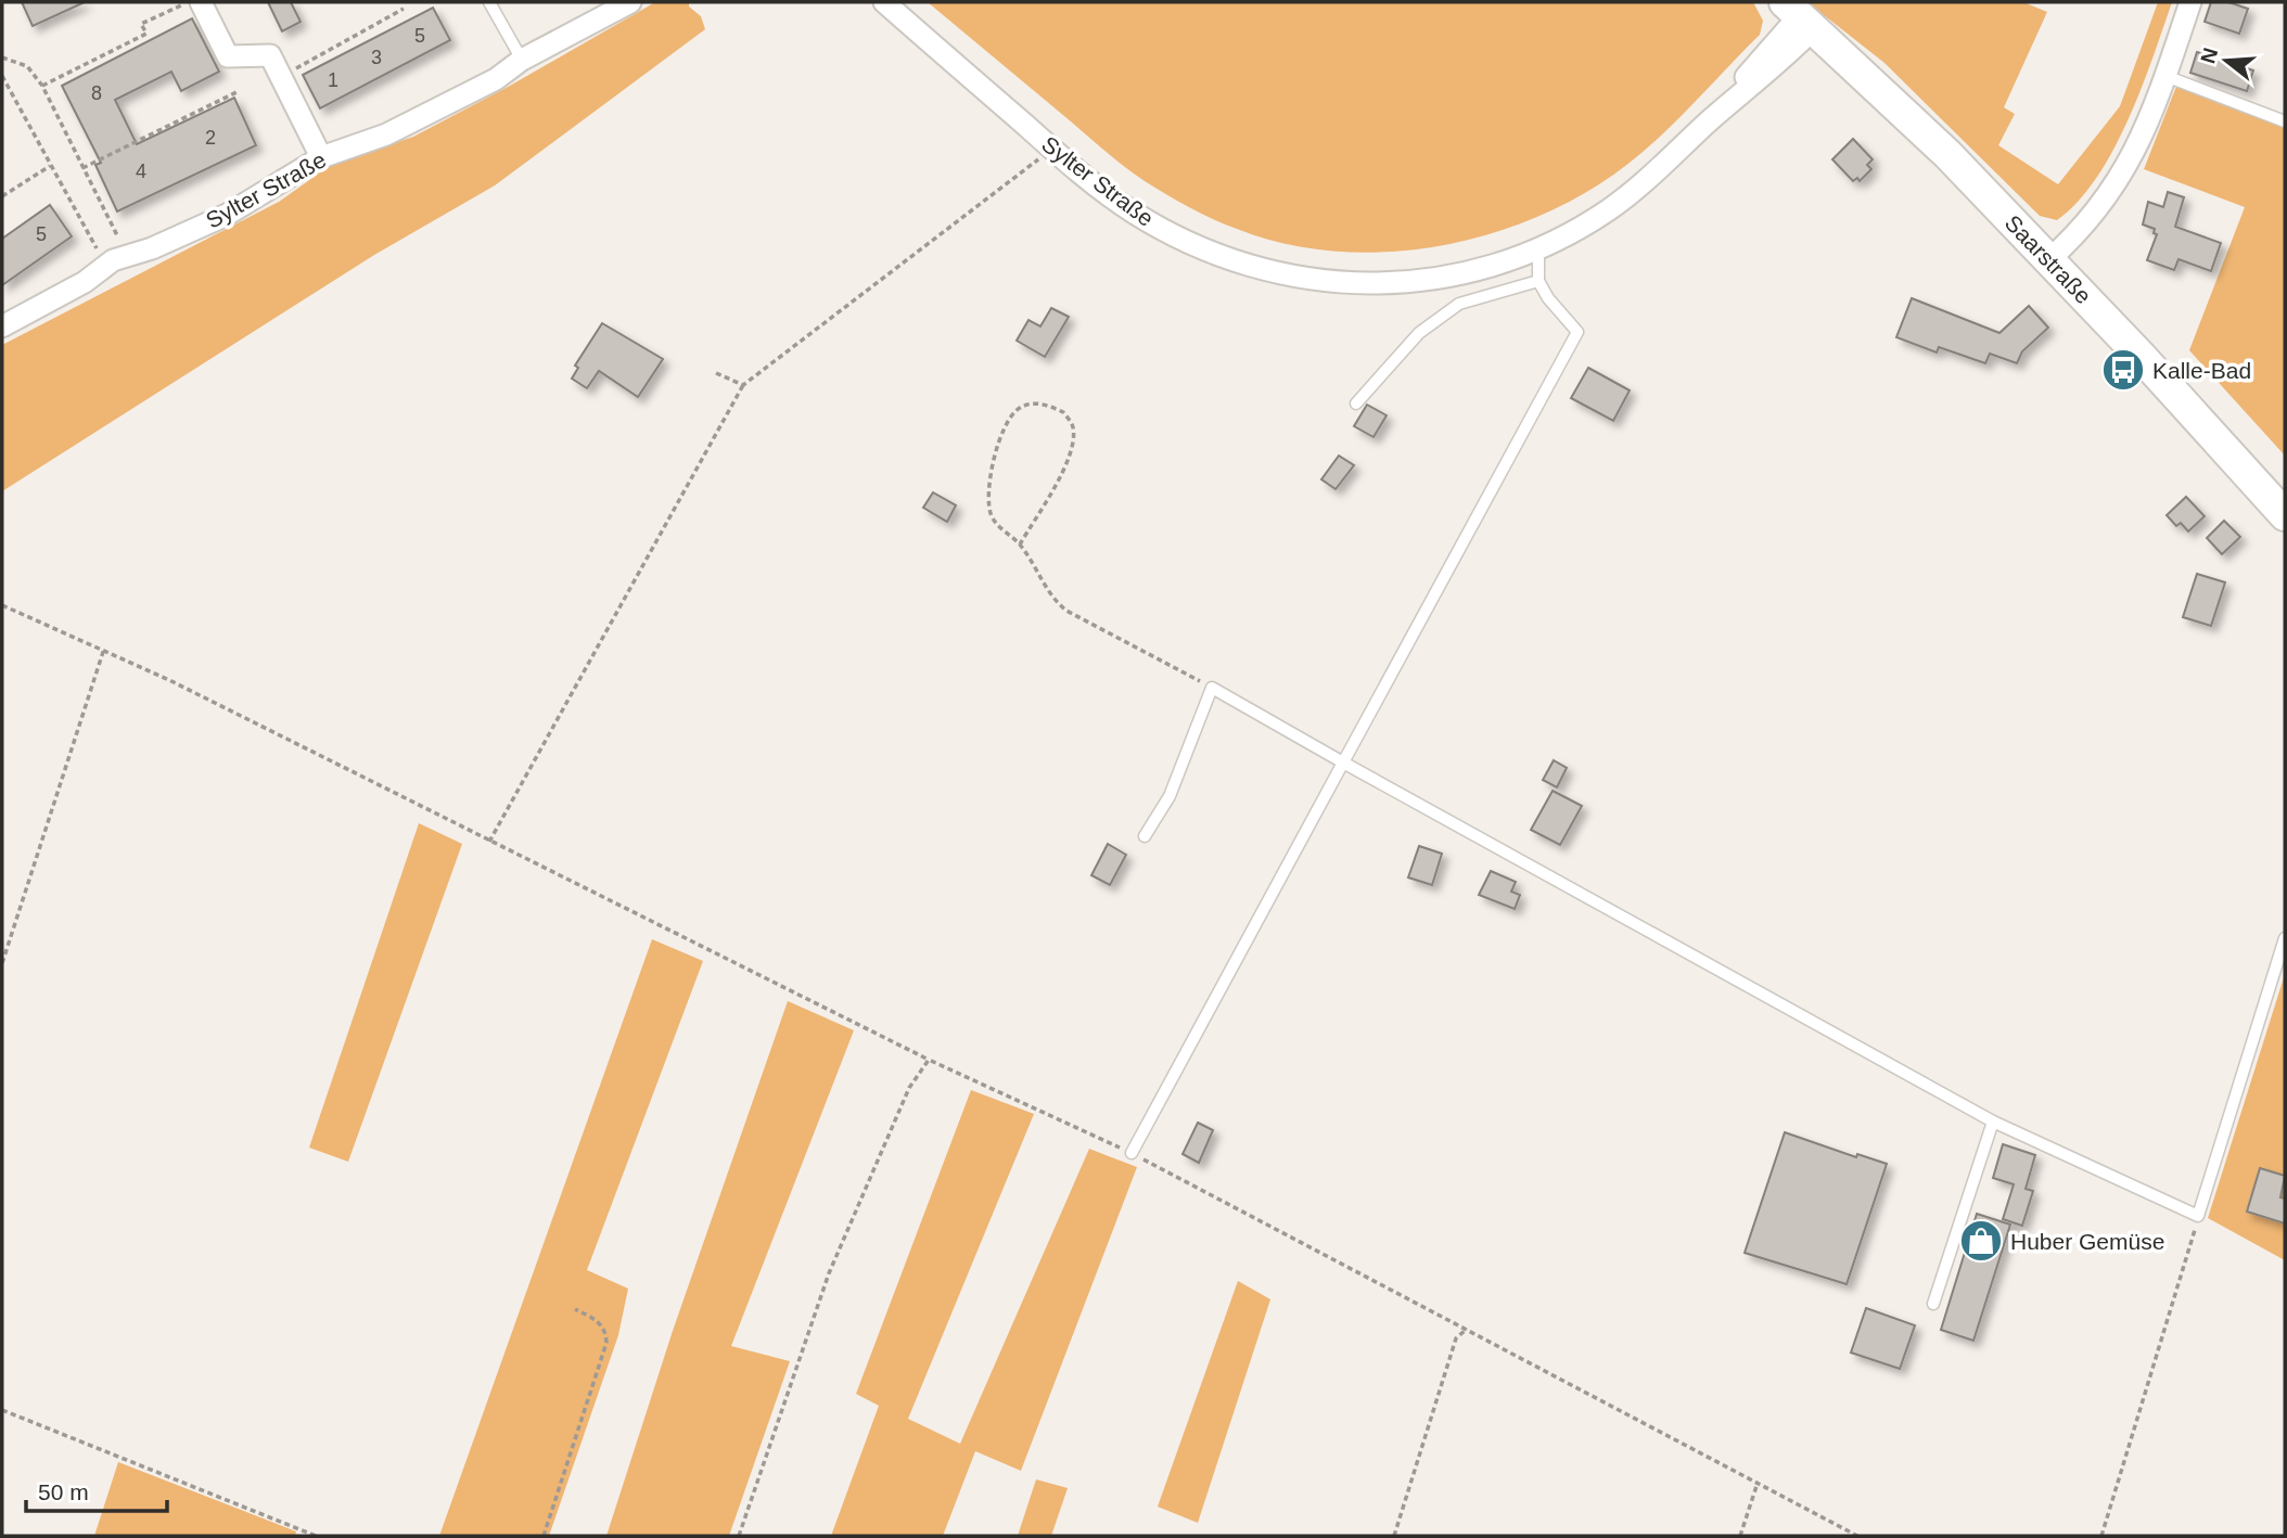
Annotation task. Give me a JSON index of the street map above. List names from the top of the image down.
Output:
{
  "streets": {
    "main road": ["Saarstraße"],
    "street": ["Sylter Straße"]
  },
  "crossings": [
    ["Sylter Straße", "Saarstraße"]
  ],
  "places": {
    "bus stop": ["Kalle-Bad"],
    "shop": ["Huber Gemüse"]
  },
  "house_numbers": [
    "5",
    "3",
    "1",
    "8",
    "2",
    "4",
    "5"
  ],
  "scale_bar": "50 m",
  "north": "left"
}
